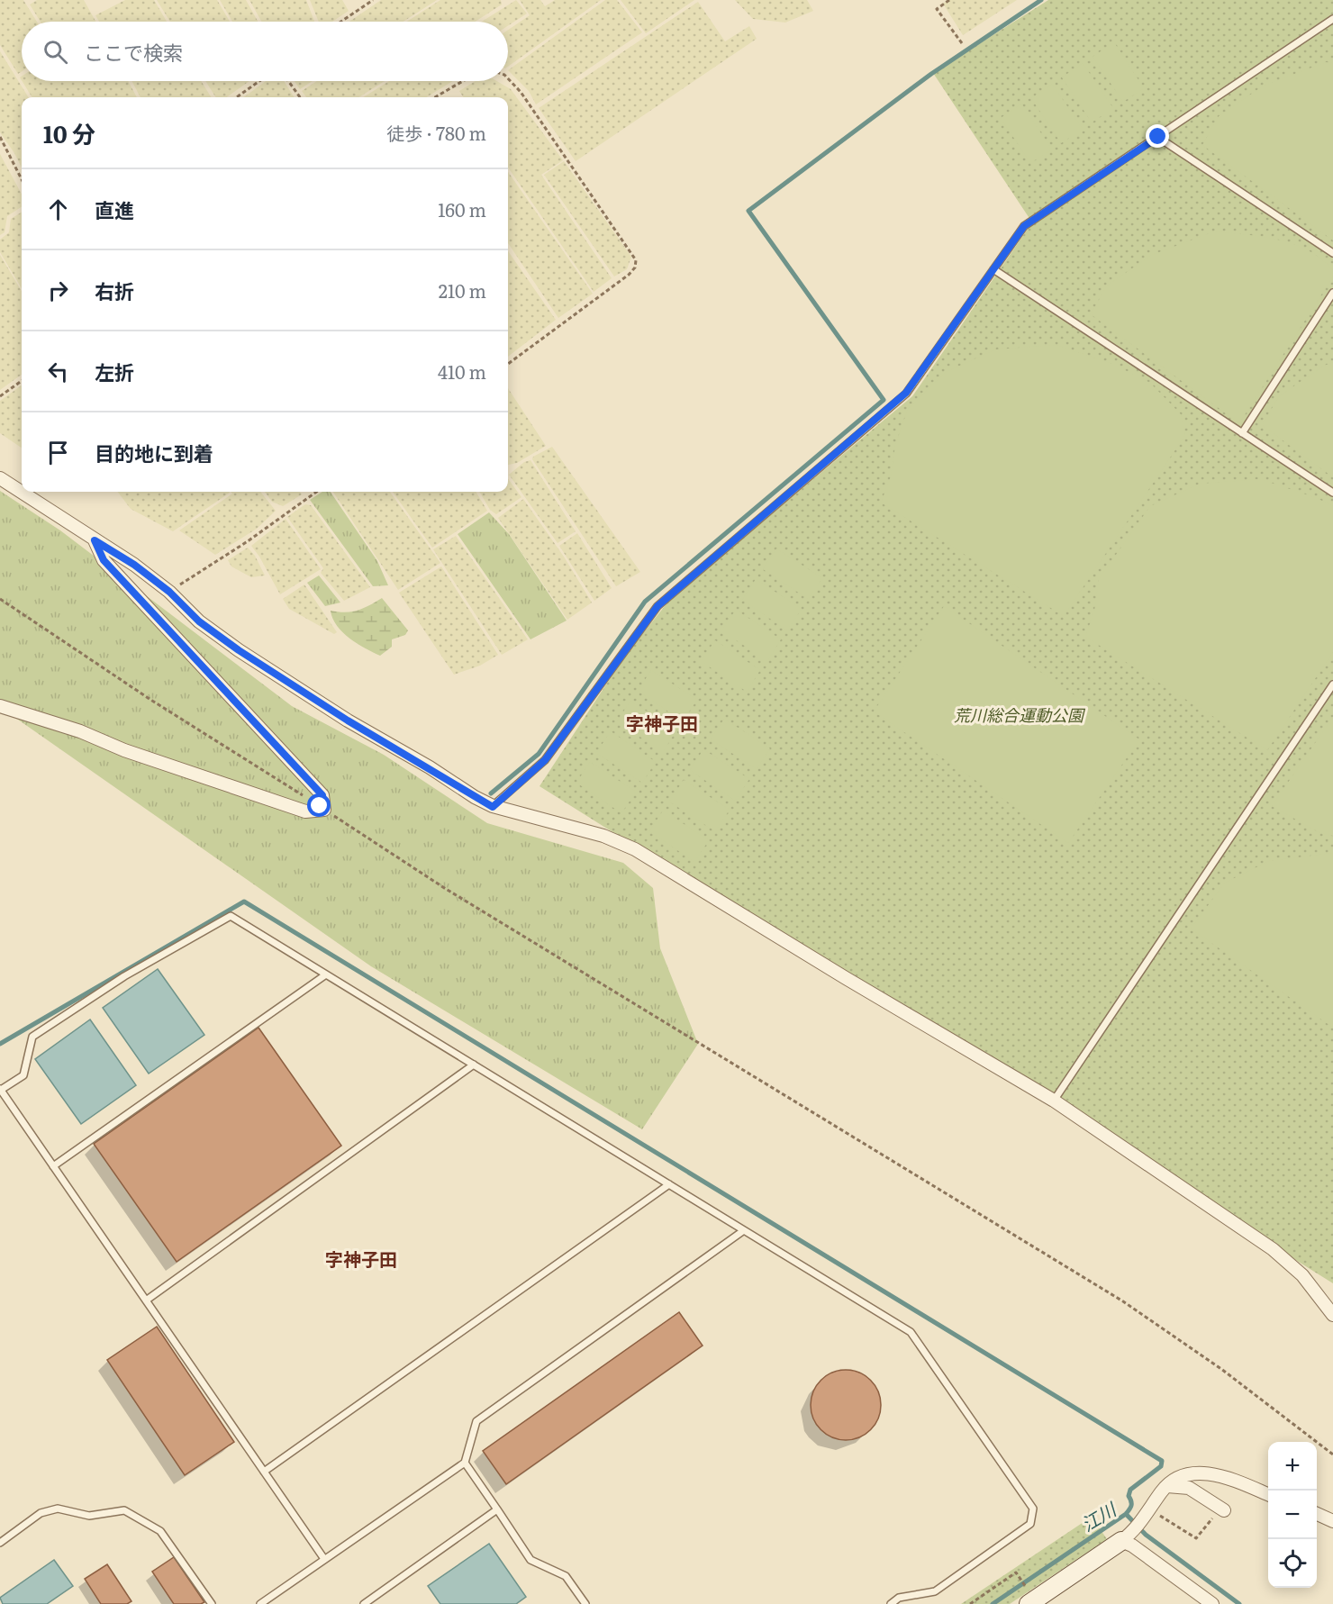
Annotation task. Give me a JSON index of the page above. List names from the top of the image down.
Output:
{
  "districts": ["字神子田", "字神子田"],
  "water": ["江川"],
  "parks": ["荒川総合運動公園"],
  "page": {
    "search": "ここで検索",
    "heading": ["10 分", "徒歩 · 780 m"],
    "list": [
      ["直進", "160 m"],
      ["右折", "210 m"],
      ["左折", "410 m"],
      "目的地に到着"
    ],
    "map_buttons": ["+", "−"]
  }
}
